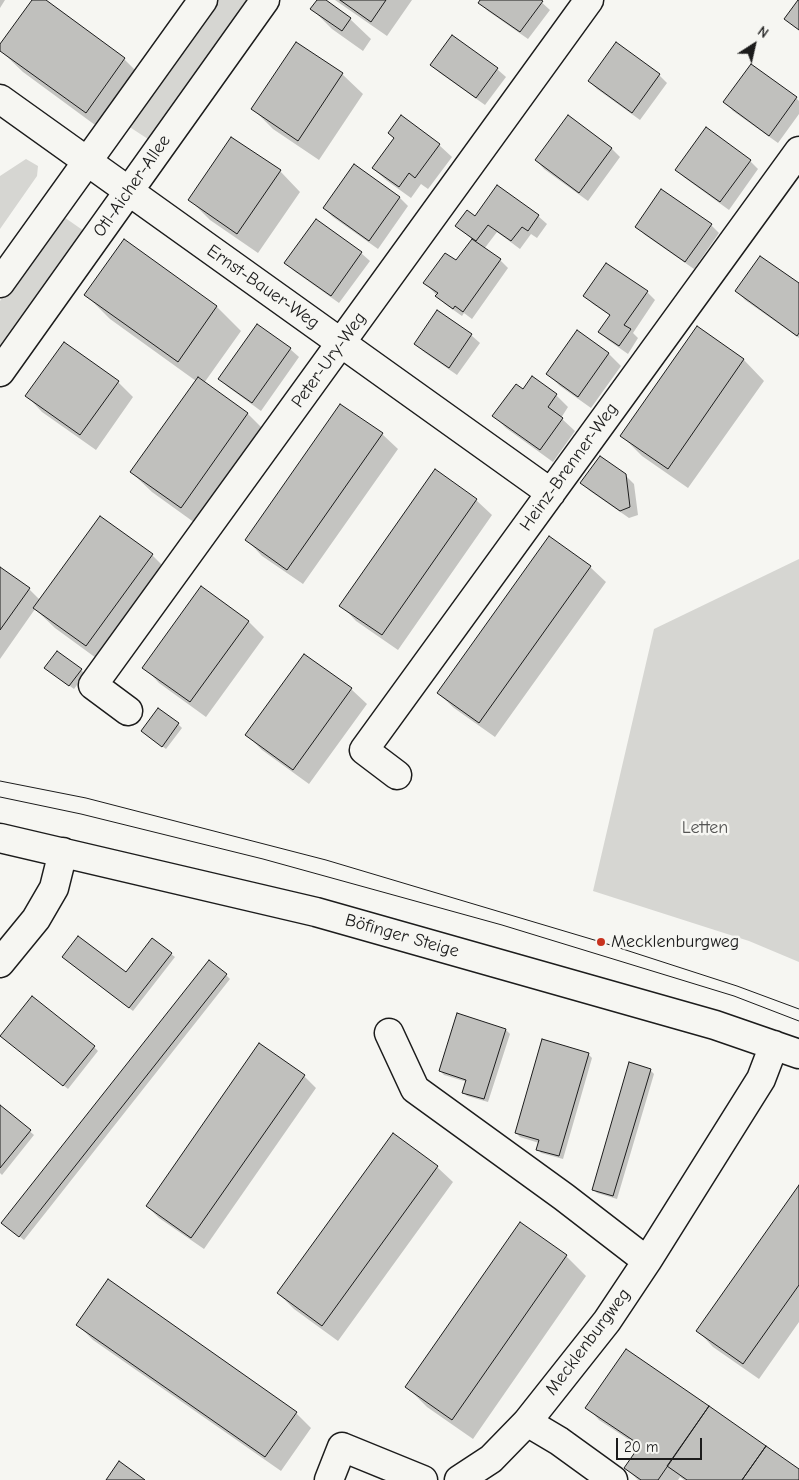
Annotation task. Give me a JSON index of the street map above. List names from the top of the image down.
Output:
{
  "streets": {
    "street": [
      "Otl-Aicher-Allee",
      "Ernst-Bauer-Weg",
      "Peter-Ury-Weg",
      "Heinz-Brenner-Weg",
      "Böfinger Steige",
      "Mecklenburgweg"
    ]
  },
  "crossings": [
    ["Otl-Aicher-Allee", "Ernst-Bauer-Weg"],
    ["Ernst-Bauer-Weg", "Peter-Ury-Weg"],
    ["Ernst-Bauer-Weg", "Heinz-Brenner-Weg"],
    ["Böfinger Steige", "Mecklenburgweg"]
  ],
  "parks": ["Letten"],
  "places": ["Mecklenburgweg"],
  "scale_bar": "20 m",
  "north": "top right"
}
